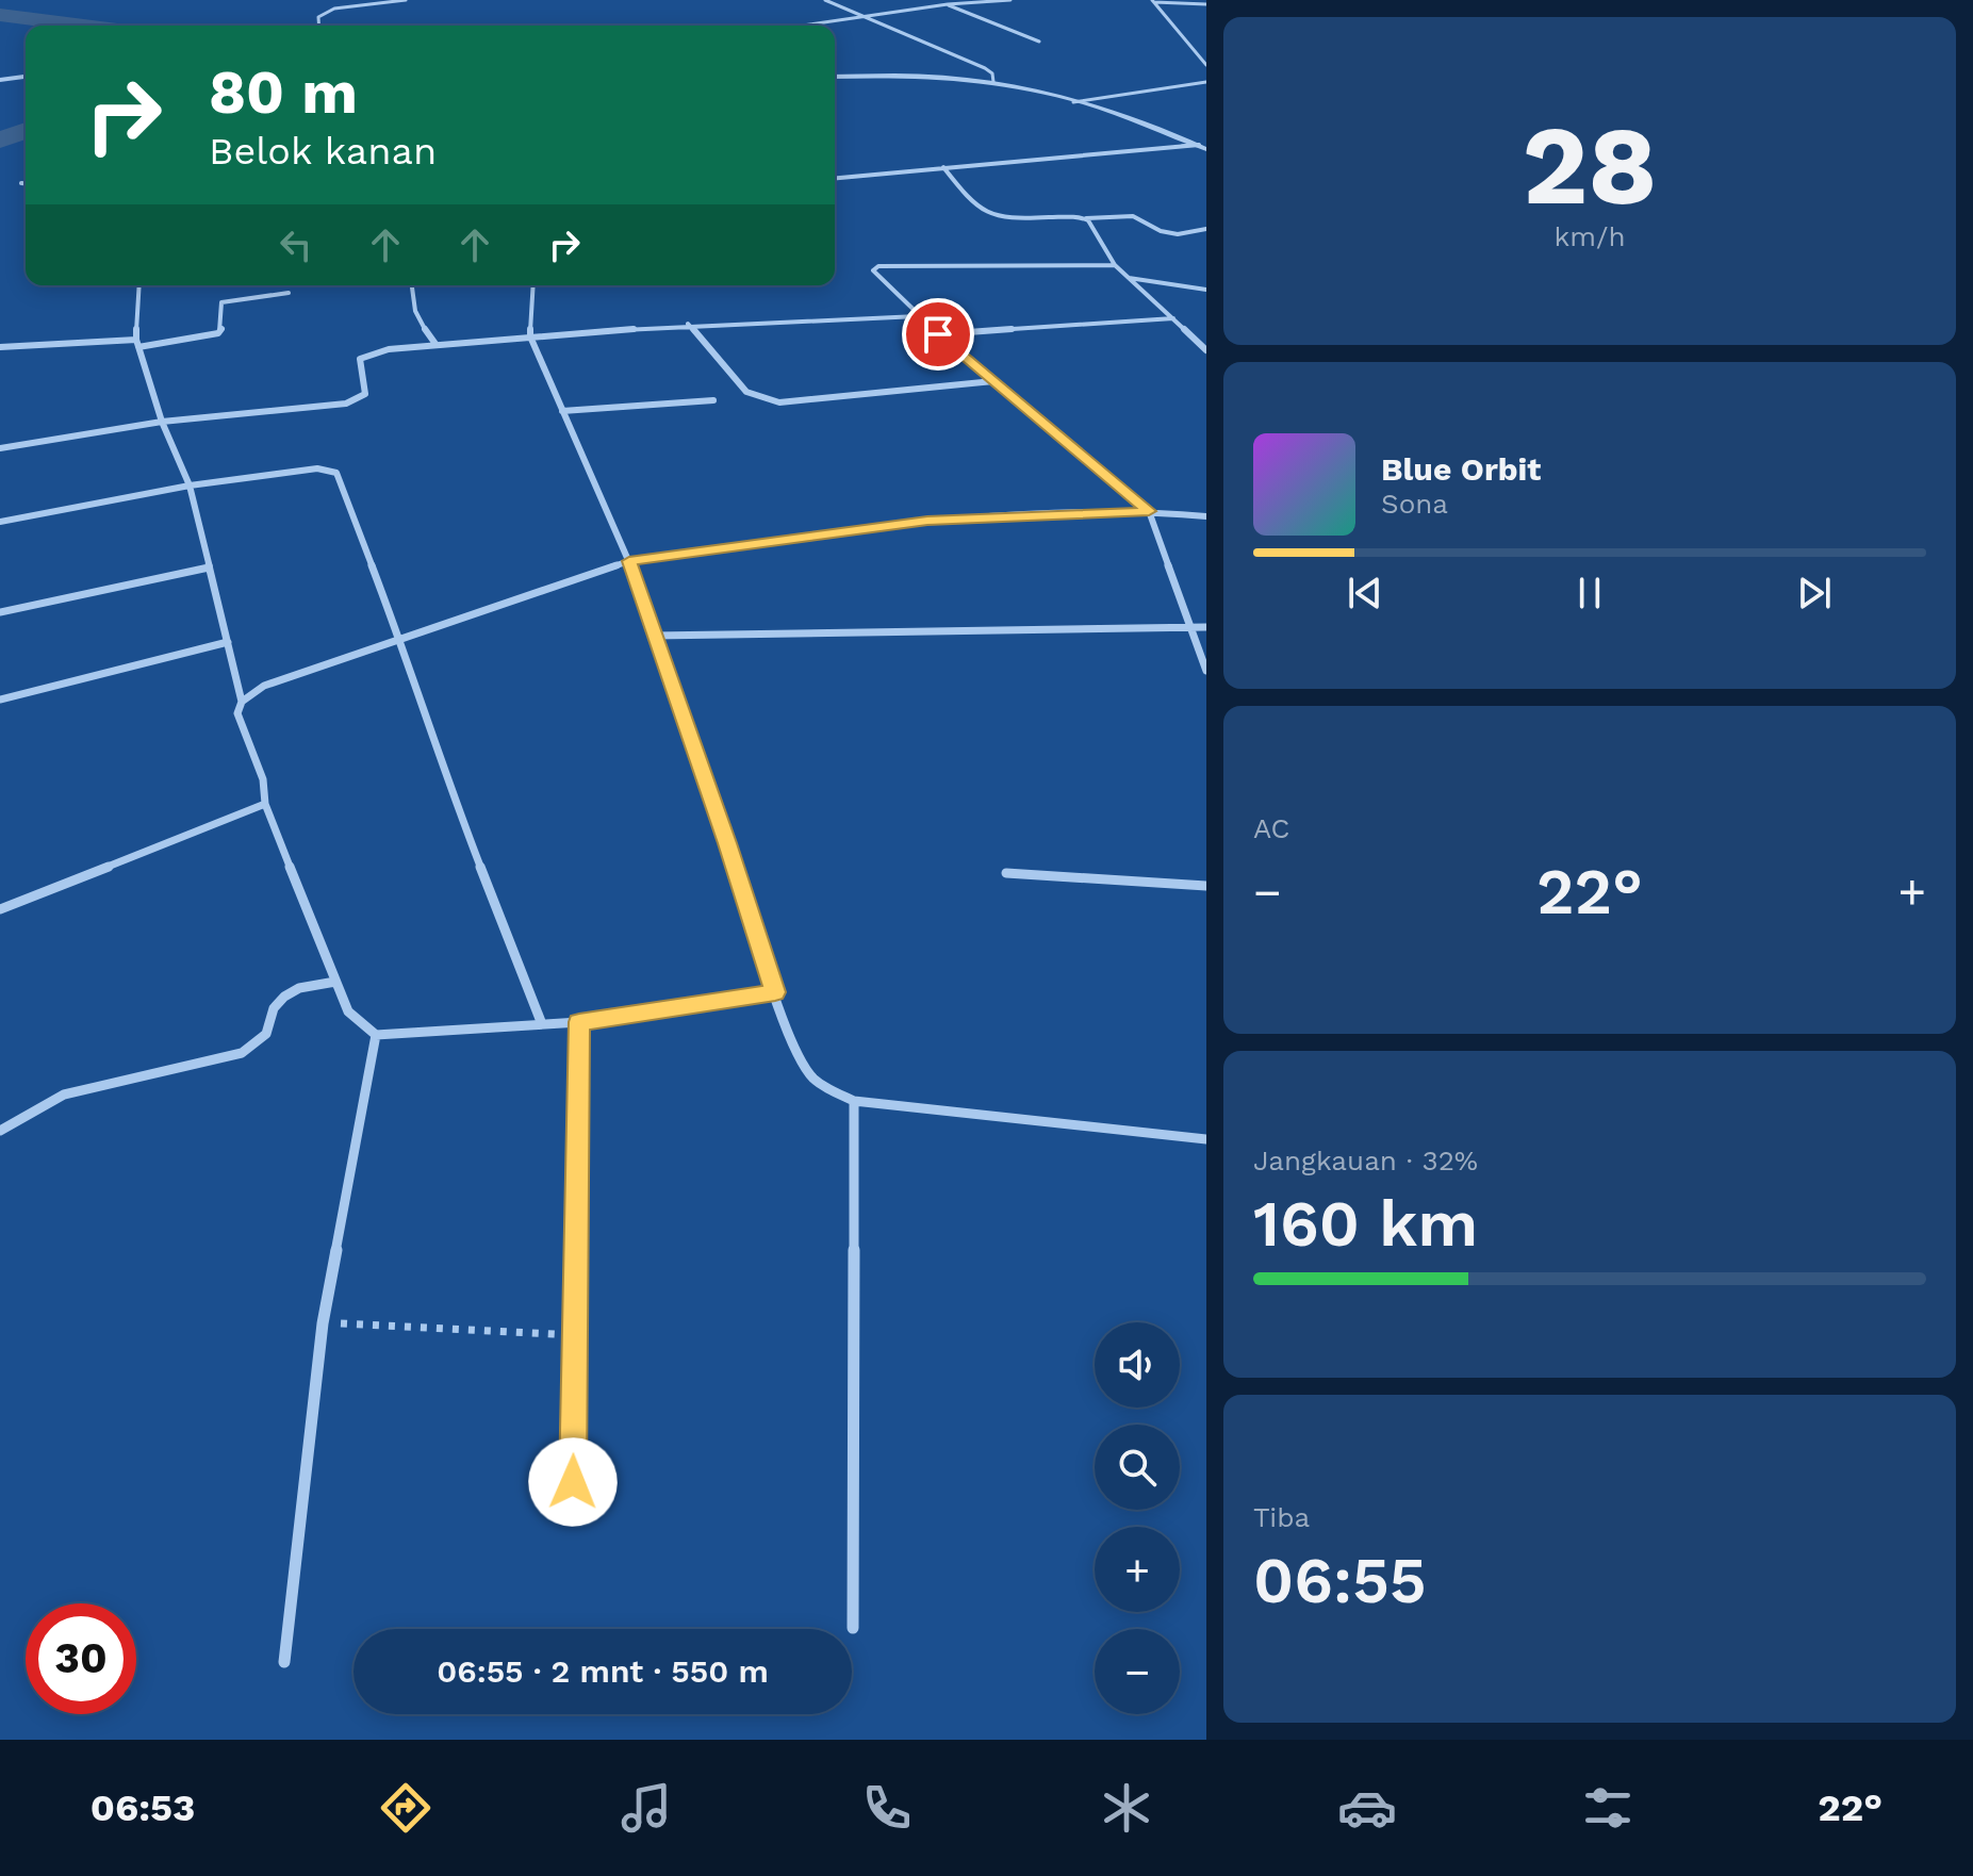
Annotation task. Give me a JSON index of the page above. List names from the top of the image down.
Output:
{
  "page": {
    "tile": [
      ["28", "km/h"],
      "AC",
      ["Jangkauan · 32%", "160 km"],
      ["Tiba", "06:55"]
    ],
    "turn": ["80 m", "Belok kanan"],
    "song": ["Blue Orbit", "Sona"],
    "heat": ["−", "22°", "+"],
    "map_buttons": ["+", "−"],
    "limit": "30",
    "trip": "06:55 · 2 mnt · 550 m",
    "tabs": ["06:53", "22°"]
  }
}
